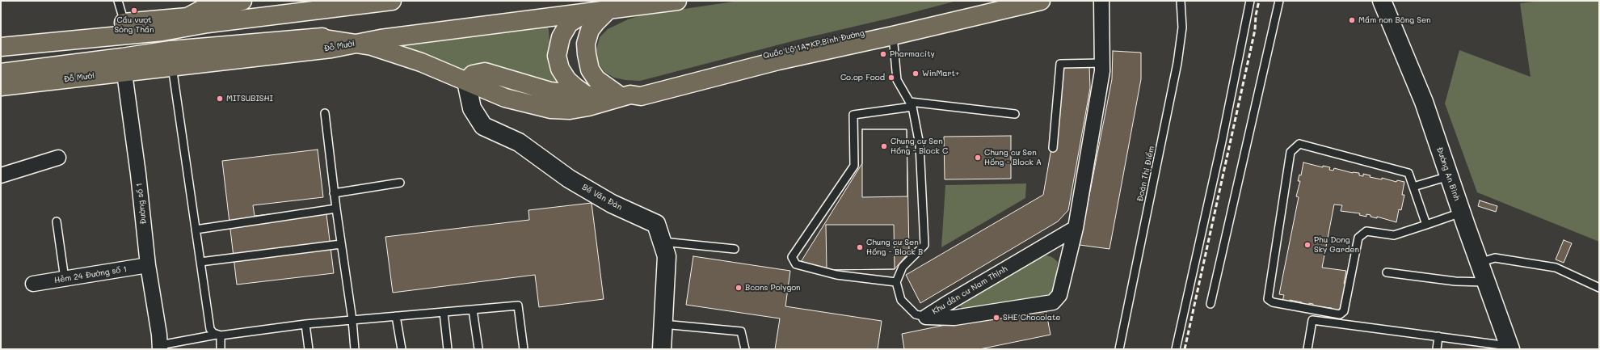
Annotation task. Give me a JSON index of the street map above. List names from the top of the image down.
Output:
{
  "streets": {
    "highway": ["Quốc Lộ 1A, KP.Bình Đường", "Đỗ Mười"],
    "street": [
      "Đường An Bình",
      "Bế Văn Đàn",
      "Đường số 1",
      "Hẻm 24 Đường số 1",
      "Khu dân cư Nam Thịnh"
    ],
    "lane": ["Đoàn Thị Điểm"]
  },
  "crossings": [
    ["Đỗ Mười", "Đường số 1"],
    ["Đường số 1", "Hẻm 24 Đường số 1"]
  ],
  "places": [
    "Cầu vượt Sóng Thần",
    "Mầm non Bông Sen",
    "Pharmacity",
    "WinMart+",
    "Co.op Food",
    "MITSUBISHI",
    "Chung cư Sen Hồng - Block C",
    "Chung cư Sen Hồng - Block A",
    "Phu Dong Sky Garden",
    "Chung cư Sen Hồng - Block B",
    "Bcons Polygon",
    "SHE Chocolate"
  ]
}
